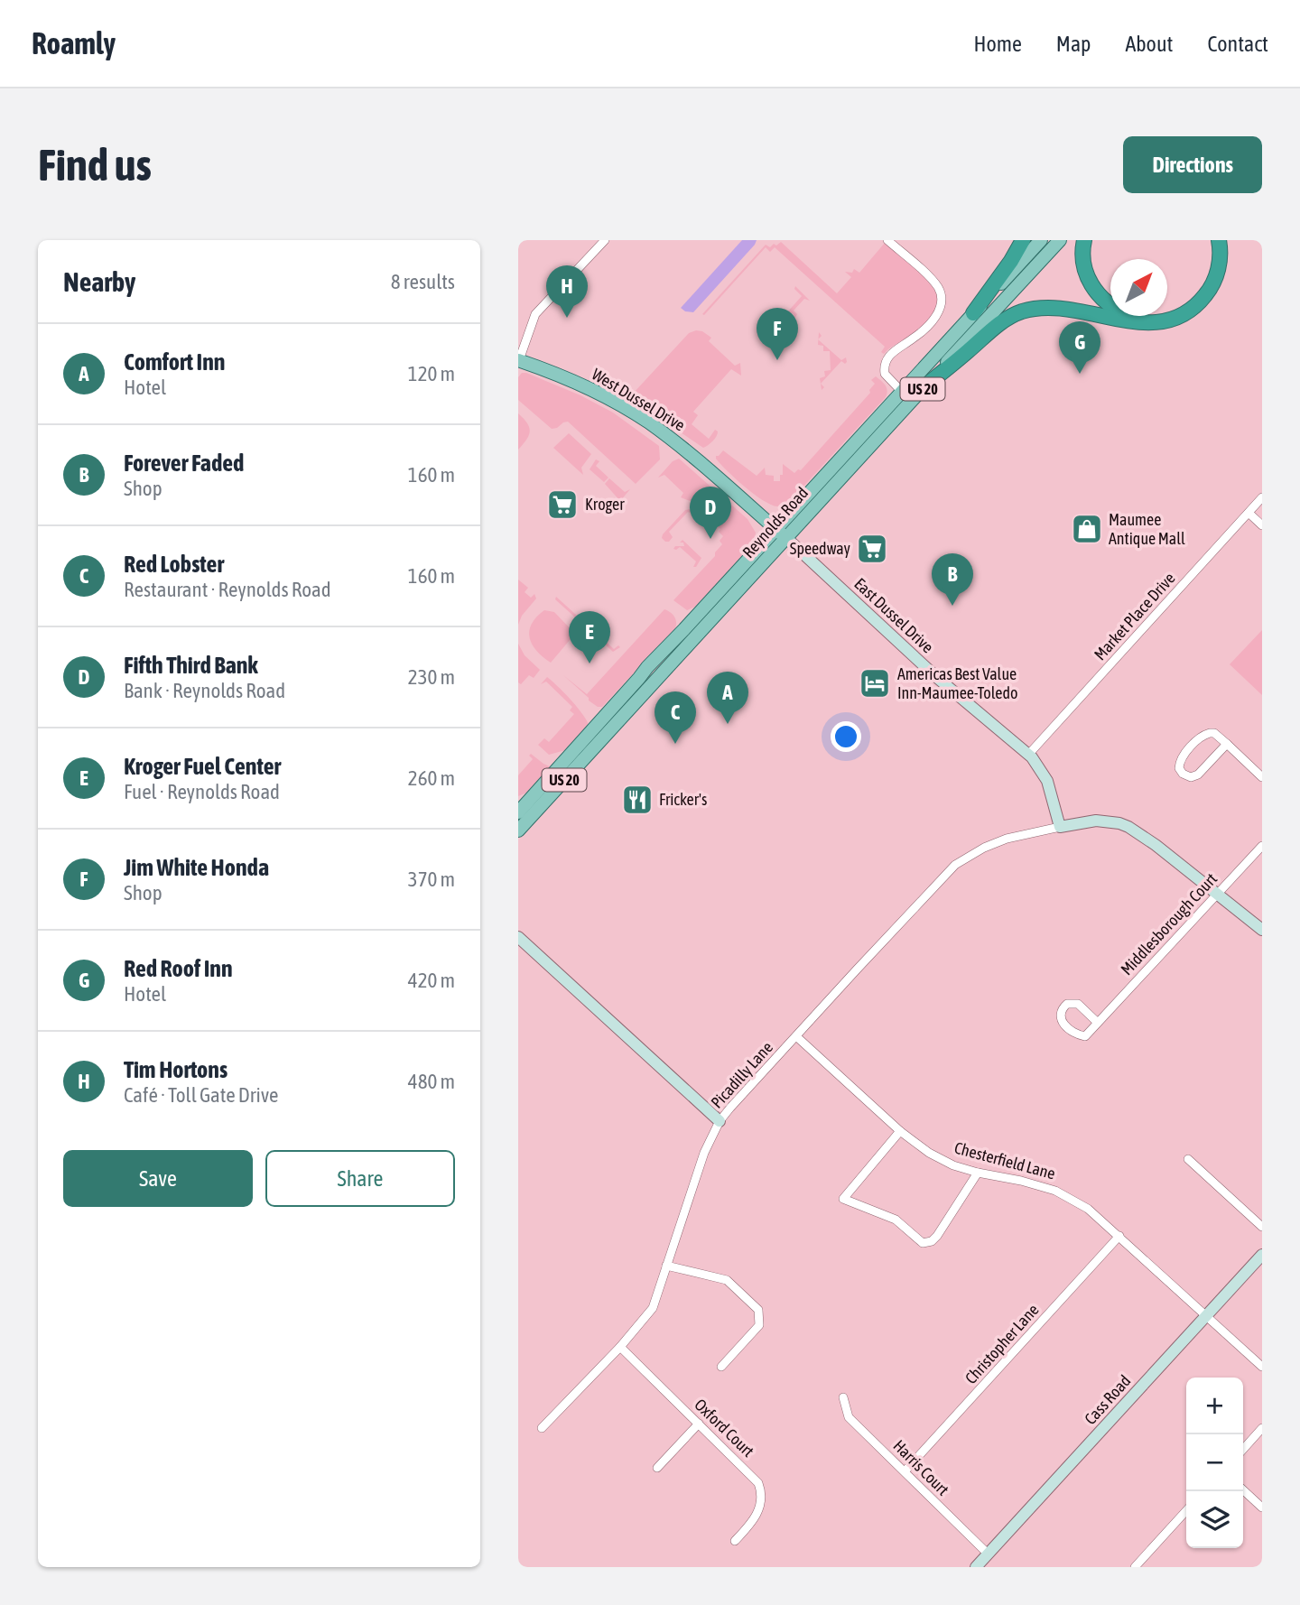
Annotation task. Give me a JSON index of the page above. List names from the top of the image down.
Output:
{
  "streets": {
    "main road": ["US 20", "West Dussel Drive", "Reynolds Road"],
    "street": [
      "East Dussel Drive",
      "Market Place Drive",
      "Middlesborough Court",
      "Picadilly Lane",
      "Chesterfield Lane",
      "Christopher Lane",
      "Cass Road",
      "Oxford Court",
      "Harris Court"
    ]
  },
  "crossings": [
    ["West Dussel Drive", "Reynolds Road"],
    ["West Dussel Drive", "East Dussel Drive"],
    ["Reynolds Road", "East Dussel Drive"],
    ["East Dussel Drive", "Market Place Drive"],
    ["East Dussel Drive", "Picadilly Lane"],
    ["Picadilly Lane", "Chesterfield Lane"],
    ["Picadilly Lane", "Oxford Court"],
    ["Chesterfield Lane", "Christopher Lane"],
    ["Chesterfield Lane", "Cass Road"],
    ["Christopher Lane", "Harris Court"],
    ["Cass Road", "Harris Court"]
  ],
  "places": {
    "supermarket": ["Kroger", "Speedway"],
    "shop": ["Maumee Antique Mall"],
    "hotel": ["Americas Best Value Inn-Maumee-Toledo"],
    "restaurant": ["Fricker's"]
  },
  "north": "top right",
  "page": {
    "header": "Roamly",
    "nav": [
      "Home",
      "Map",
      "About",
      "Contact"
    ],
    "buttons": [
      "Directions",
      ["Save", "Share"]
    ],
    "title": "Find us",
    "heading": ["Nearby", "8 results"],
    "pins": [
      "H",
      "F",
      "G",
      "D",
      "B",
      "E",
      "A",
      "C"
    ],
    "list": [
      {
        "mark": "A",
        "name": "Comfort Inn",
        "note": "Hotel",
        "value": "120 m"
      },
      {
        "mark": "B",
        "name": "Forever Faded",
        "note": "Shop",
        "value": "160 m"
      },
      {
        "mark": "C",
        "name": "Red Lobster",
        "note": "Restaurant · Reynolds Road",
        "value": "160 m"
      },
      {
        "mark": "D",
        "name": "Fifth Third Bank",
        "note": "Bank · Reynolds Road",
        "value": "230 m"
      },
      {
        "mark": "E",
        "name": "Kroger Fuel Center",
        "note": "Fuel · Reynolds Road",
        "value": "260 m"
      },
      {
        "mark": "F",
        "name": "Jim White Honda",
        "note": "Shop",
        "value": "370 m"
      },
      {
        "mark": "G",
        "name": "Red Roof Inn",
        "note": "Hotel",
        "value": "420 m"
      },
      {
        "mark": "H",
        "name": "Tim Hortons",
        "note": "Café · Toll Gate Drive",
        "value": "480 m"
      }
    ],
    "map_buttons": ["+", "−"]
  }
}
